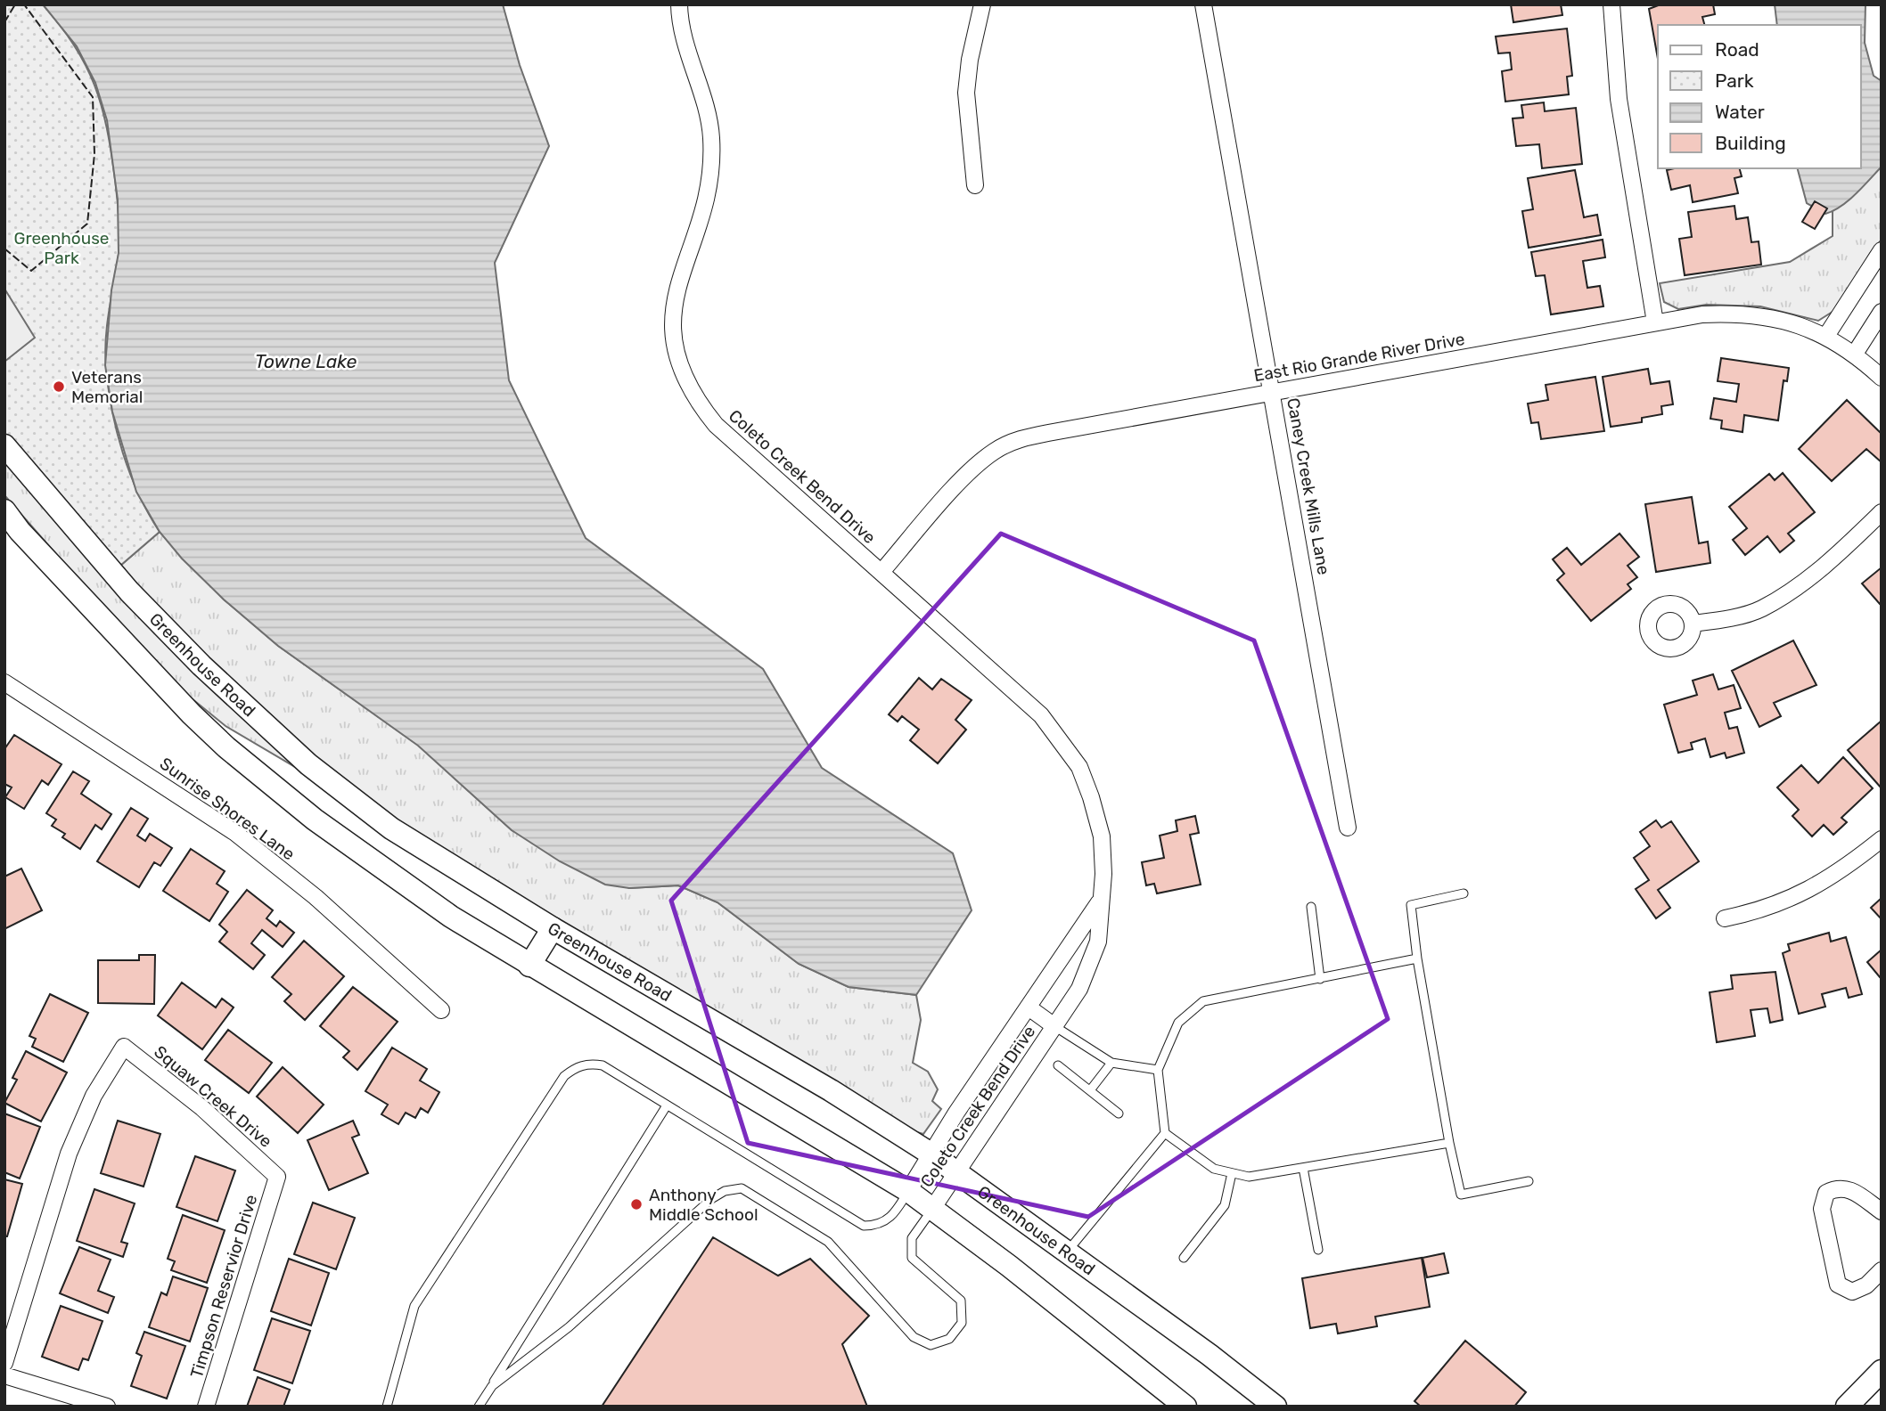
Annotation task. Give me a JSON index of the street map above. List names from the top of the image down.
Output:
{
  "streets": {
    "main road": ["Greenhouse Road"],
    "street": [
      "East Rio Grande River Drive",
      "Coleto Creek Bend Drive",
      "Caney Creek Mills Lane",
      "Sunrise Shores Lane",
      "Squaw Creek Drive",
      "Timpson Reservior Drive"
    ]
  },
  "crossings": [
    ["East Rio Grande River Drive", "Coleto Creek Bend Drive"],
    ["East Rio Grande River Drive", "Caney Creek Mills Lane"],
    ["Coleto Creek Bend Drive", "Greenhouse Road"],
    ["Squaw Creek Drive", "Timpson Reservior Drive"]
  ],
  "water": ["Towne Lake"],
  "parks": ["Greenhouse Park"],
  "places": ["Veterans Memorial", "Anthony Middle School"],
  "legend": [
    "Road",
    "Park",
    "Water",
    "Building"
  ]
}
